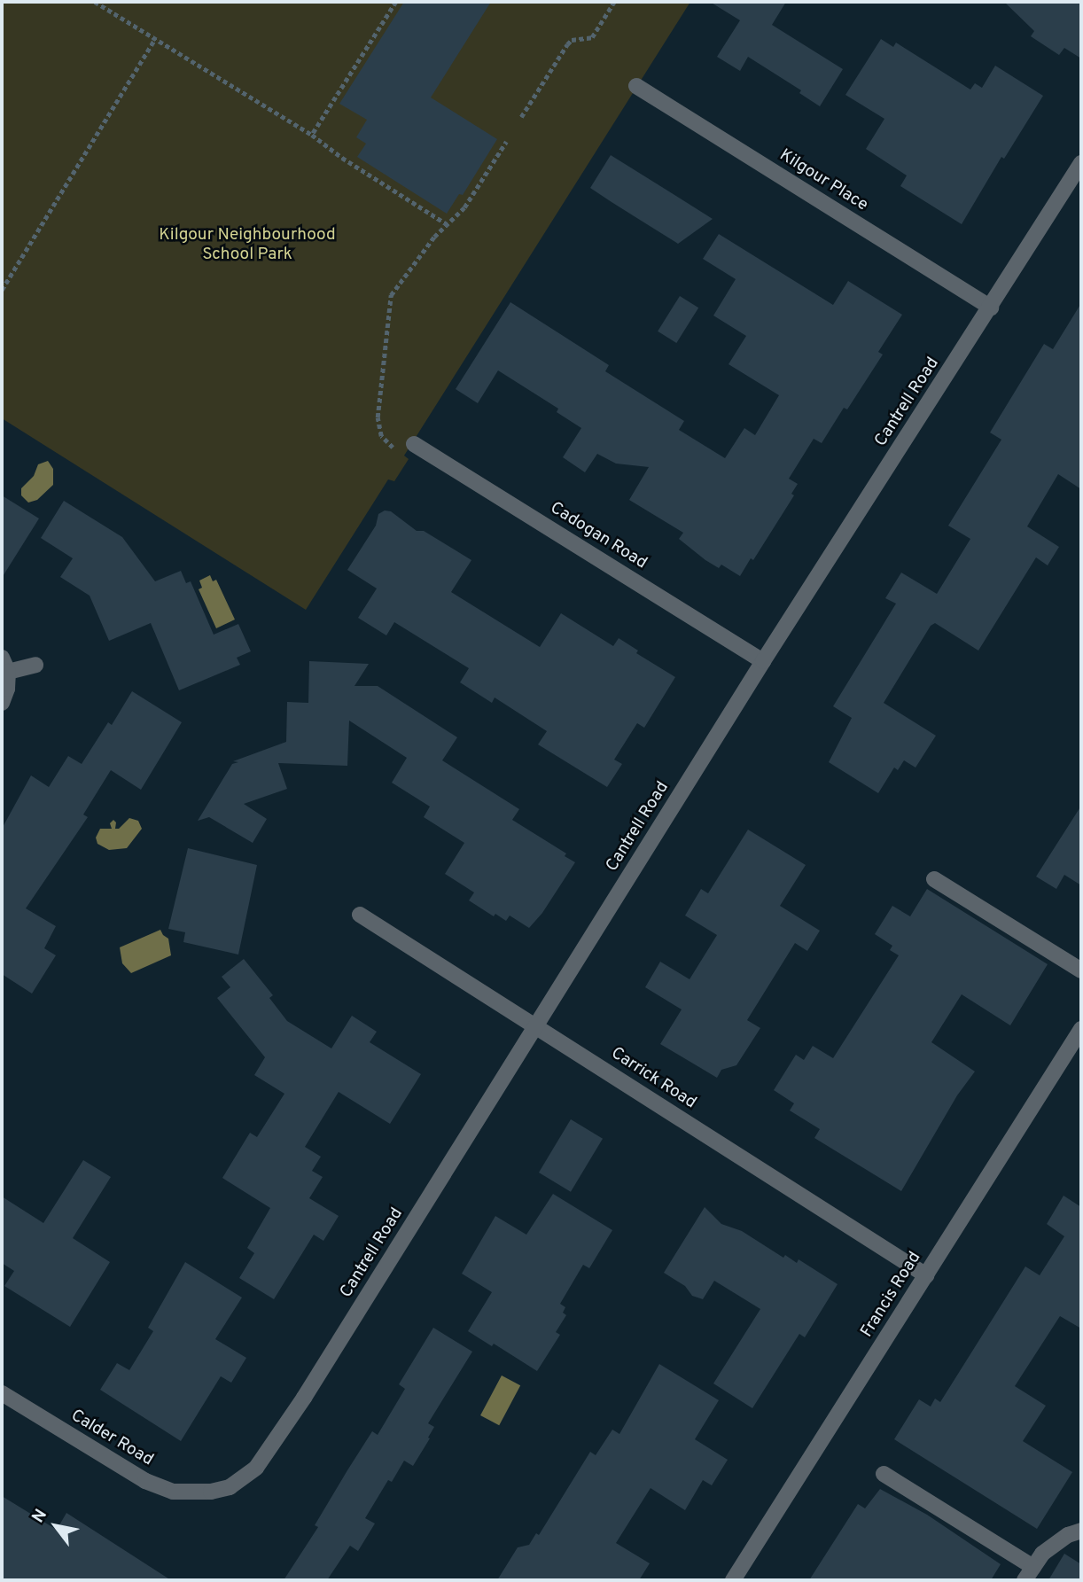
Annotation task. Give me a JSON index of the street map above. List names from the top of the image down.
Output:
{
  "streets": {
    "street": [
      "Kilgour Place",
      "Cantrell Road",
      "Cadogan Road",
      "Carrick Road",
      "Francis Road",
      "Calder Road"
    ]
  },
  "crossings": [
    ["Kilgour Place", "Cantrell Road"],
    ["Cantrell Road", "Cadogan Road"],
    ["Cantrell Road", "Carrick Road"],
    ["Cantrell Road", "Calder Road"],
    ["Carrick Road", "Francis Road"]
  ],
  "parks": ["Kilgour Neighbourhood School Park"],
  "north": "top left"
}
